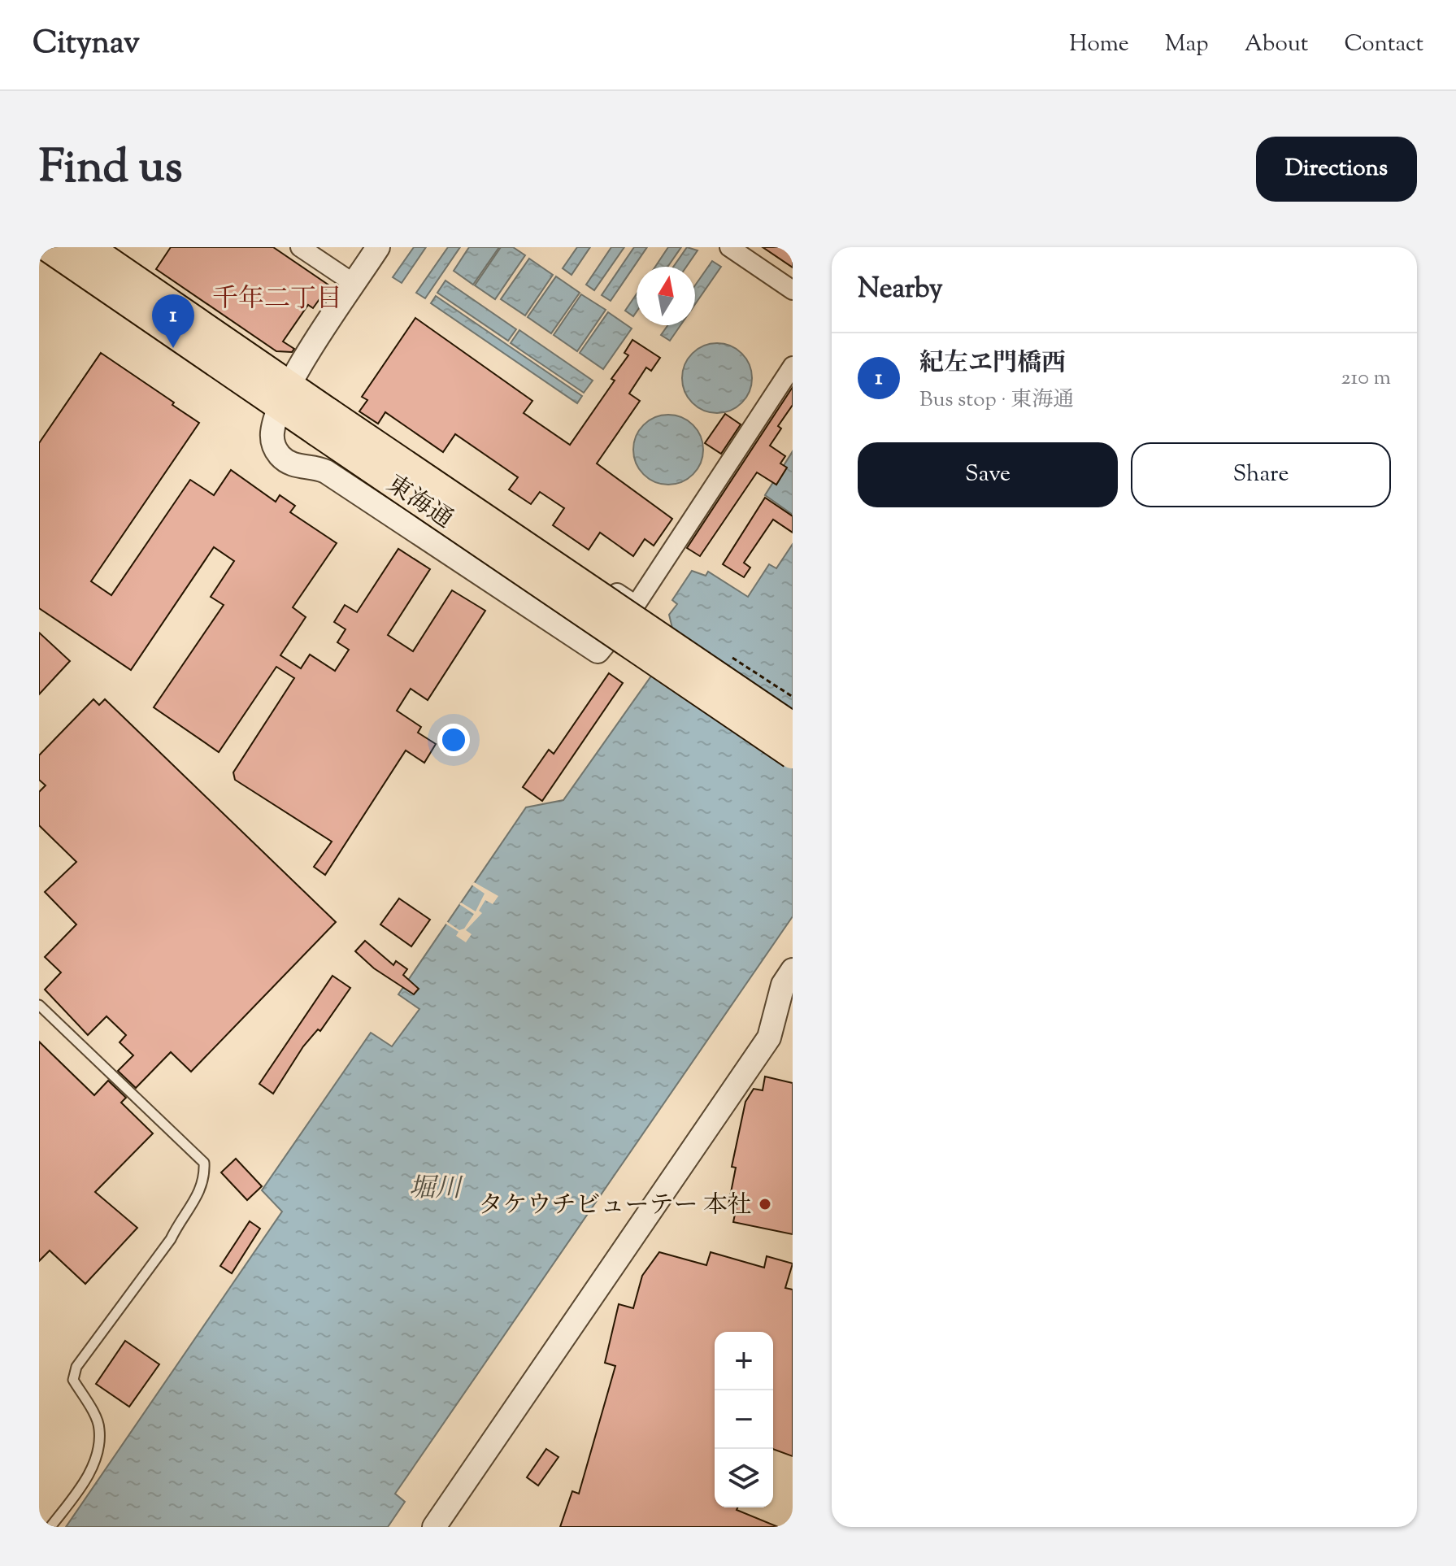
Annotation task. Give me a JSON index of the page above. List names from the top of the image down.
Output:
{
  "streets": {
    "main road": ["東海通"]
  },
  "districts": ["千年二丁目"],
  "water": ["堀川"],
  "places": ["タケウチビューテー 本社"],
  "north": "top",
  "page": {
    "header": "Citynav",
    "nav": [
      "Home",
      "Map",
      "About",
      "Contact"
    ],
    "title": "Find us",
    "buttons": [
      "Directions",
      ["Save", "Share"]
    ],
    "heading": "Nearby",
    "pins": "1",
    "list": [
      {
        "mark": "1",
        "name": "紀左ヱ門橋西",
        "note": "Bus stop · 東海通",
        "value": "210 m"
      }
    ],
    "map_buttons": ["+", "−"]
  }
}
